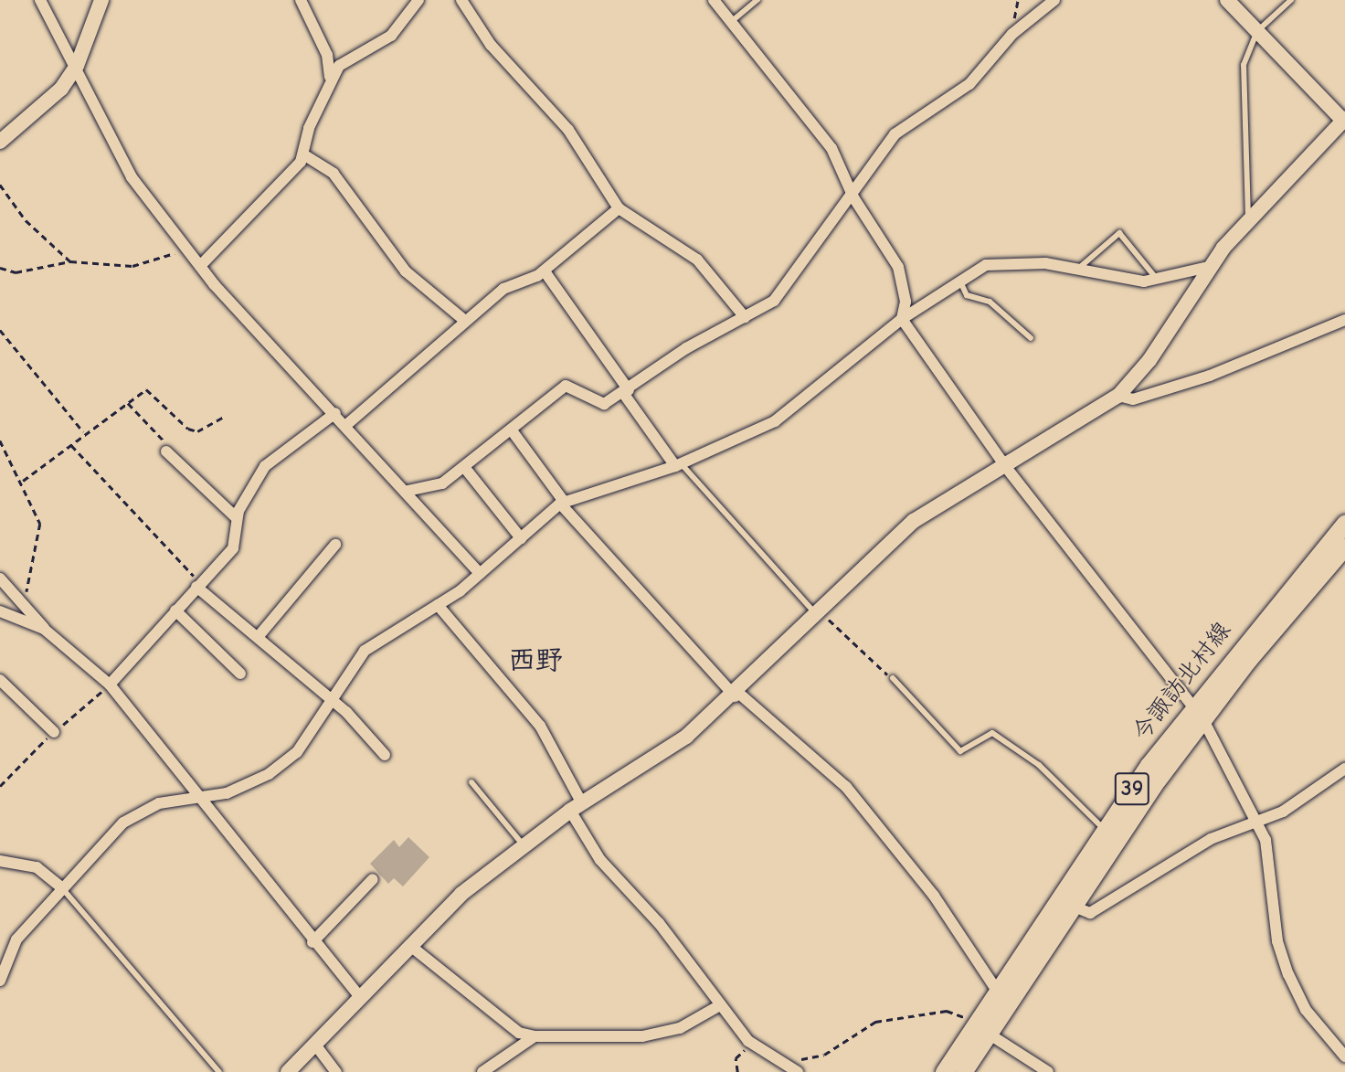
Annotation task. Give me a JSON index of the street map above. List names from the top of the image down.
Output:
{
  "streets": {
    "main road": ["今諏訪北村線", "39"]
  },
  "districts": ["西野"]
}
